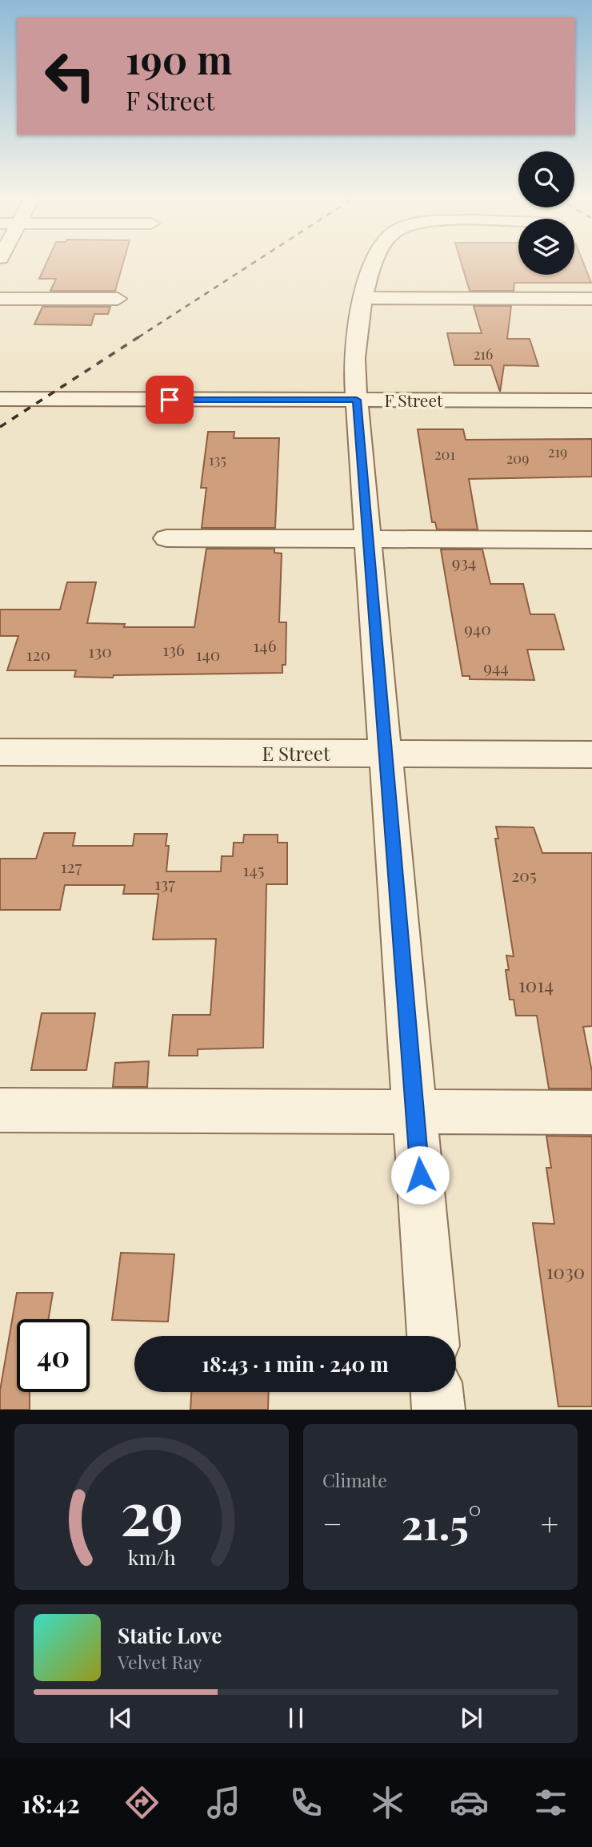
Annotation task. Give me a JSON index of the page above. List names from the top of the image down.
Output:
{
  "streets": {
    "street": ["F Street", "E Street"]
  },
  "house_numbers": [
    "216",
    "219",
    "201",
    "209",
    "135",
    "934",
    "940",
    "146",
    "136",
    "130",
    "120",
    "140",
    "944",
    "127",
    "145",
    "205",
    "137",
    "1014",
    "1030"
  ],
  "page": {
    "turn": ["190 m", "F Street"],
    "limit": "40",
    "trip": "18:43 · 1 min · 240 m",
    "tile": "Climate",
    "heat": ["−", "21.5°", "+"],
    "song": ["Static Love", "Velvet Ray"],
    "tabs": "18:42",
    "gauge": ["29", "km/h"]
  }
}
